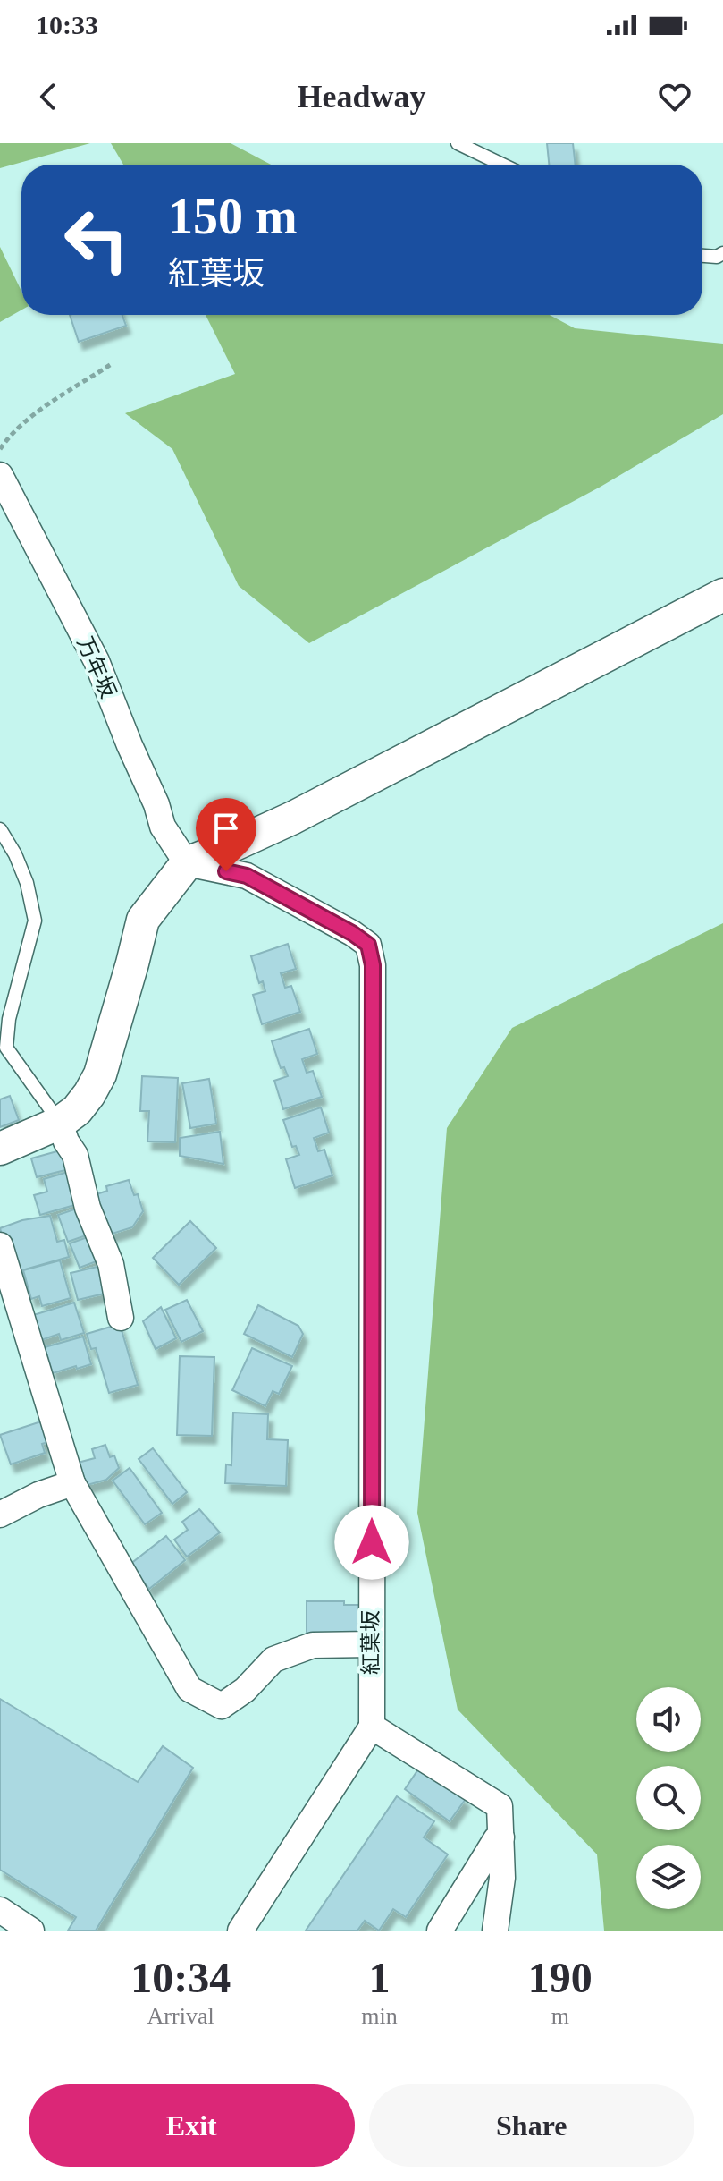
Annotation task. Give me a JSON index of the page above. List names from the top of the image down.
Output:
{
  "streets": {
    "street": ["万年坂", "紅葉坂"]
  },
  "crossings": [
    ["万年坂", "紅葉坂"]
  ],
  "page": {
    "status": "10:33",
    "header": "Headway",
    "turn": ["150 m", "紅葉坂"],
    "eta": [
      "10:34",
      "Arrival",
      "1",
      "min",
      "190",
      "m"
    ],
    "buttons": ["Exit", "Share"]
  }
}
